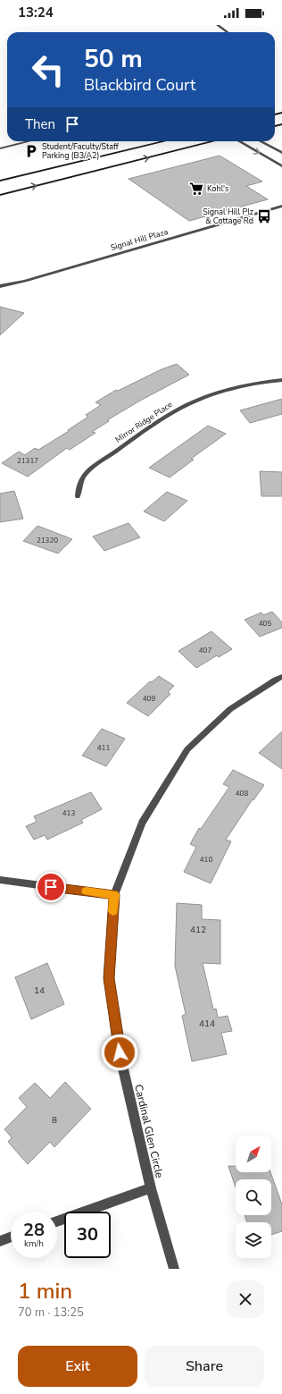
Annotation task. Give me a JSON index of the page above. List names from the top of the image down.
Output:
{
  "streets": {
    "street": ["Signal Hill Plaza", "Mirror Ridge Place", "Cardinal Glen Circle"]
  },
  "places": {
    "parking": ["Student/Faculty/Staff Parking (B3/A2)"],
    "supermarket": ["Kohl's"],
    "bus stop": ["Signal Hill Plz & Cottage Rd"]
  },
  "house_numbers": [
    "21317",
    "21320",
    "405",
    "407",
    "409",
    "411",
    "408",
    "413",
    "410",
    "412",
    "14",
    "414",
    "8"
  ],
  "north": "top right",
  "page": {
    "status": "13:24",
    "turn": ["50 m", "Blackbird Court"],
    "then": "Then",
    "speed": "28 km/h",
    "limit": "30",
    "heading": ["1 min", "70 m · 13:25"],
    "buttons": ["Exit", "Share"]
  }
}
